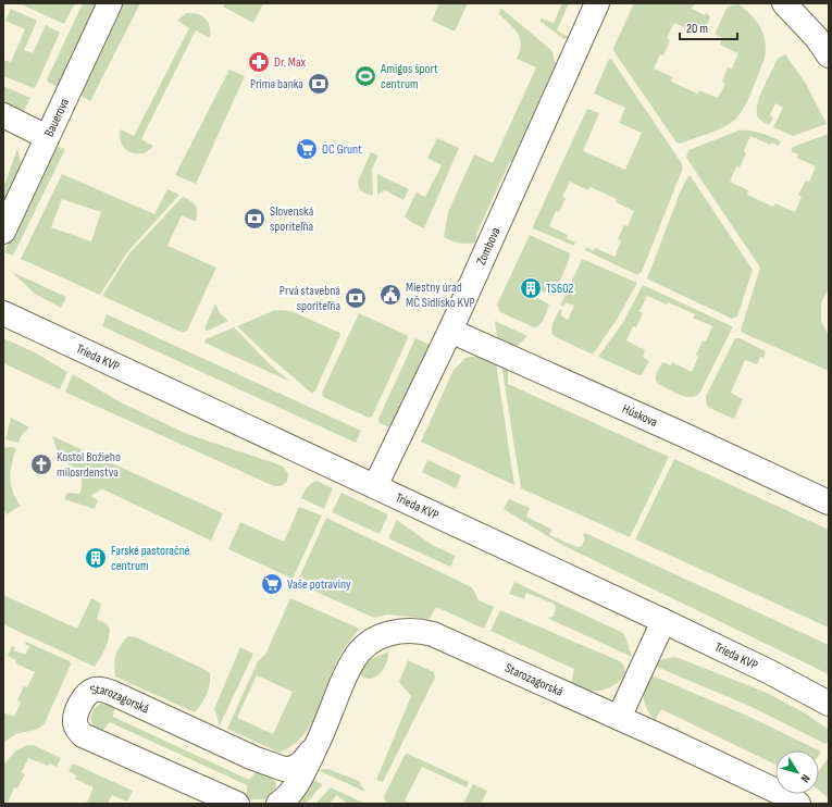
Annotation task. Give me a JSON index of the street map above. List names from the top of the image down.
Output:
{
  "streets": {
    "street": [
      "Bauerova",
      "Zombova",
      "Trieda KVP",
      "Húskova",
      "Starozagorská"
    ]
  },
  "crossings": [
    ["Zombova", "Trieda KVP"],
    ["Zombova", "Húskova"]
  ],
  "places": {
    "pharmacy": ["Dr. Max"],
    "sports": ["Amigos šport centrum"],
    "bank": ["Prima banka", "Slovenská sporiteľňa", "Prvá stavebná sporiteľňa"],
    "supermarket": ["OC Grunt", "Vaše potraviny"],
    "building": ["TS602", "Farské pastoračné centrum"],
    "public building": ["Miestny úrad MČ Sídlisko KVP"],
    "church": ["Kostol Božieho milosrdenstva"]
  },
  "scale_bar": "20 m",
  "north": "bottom right"
}
